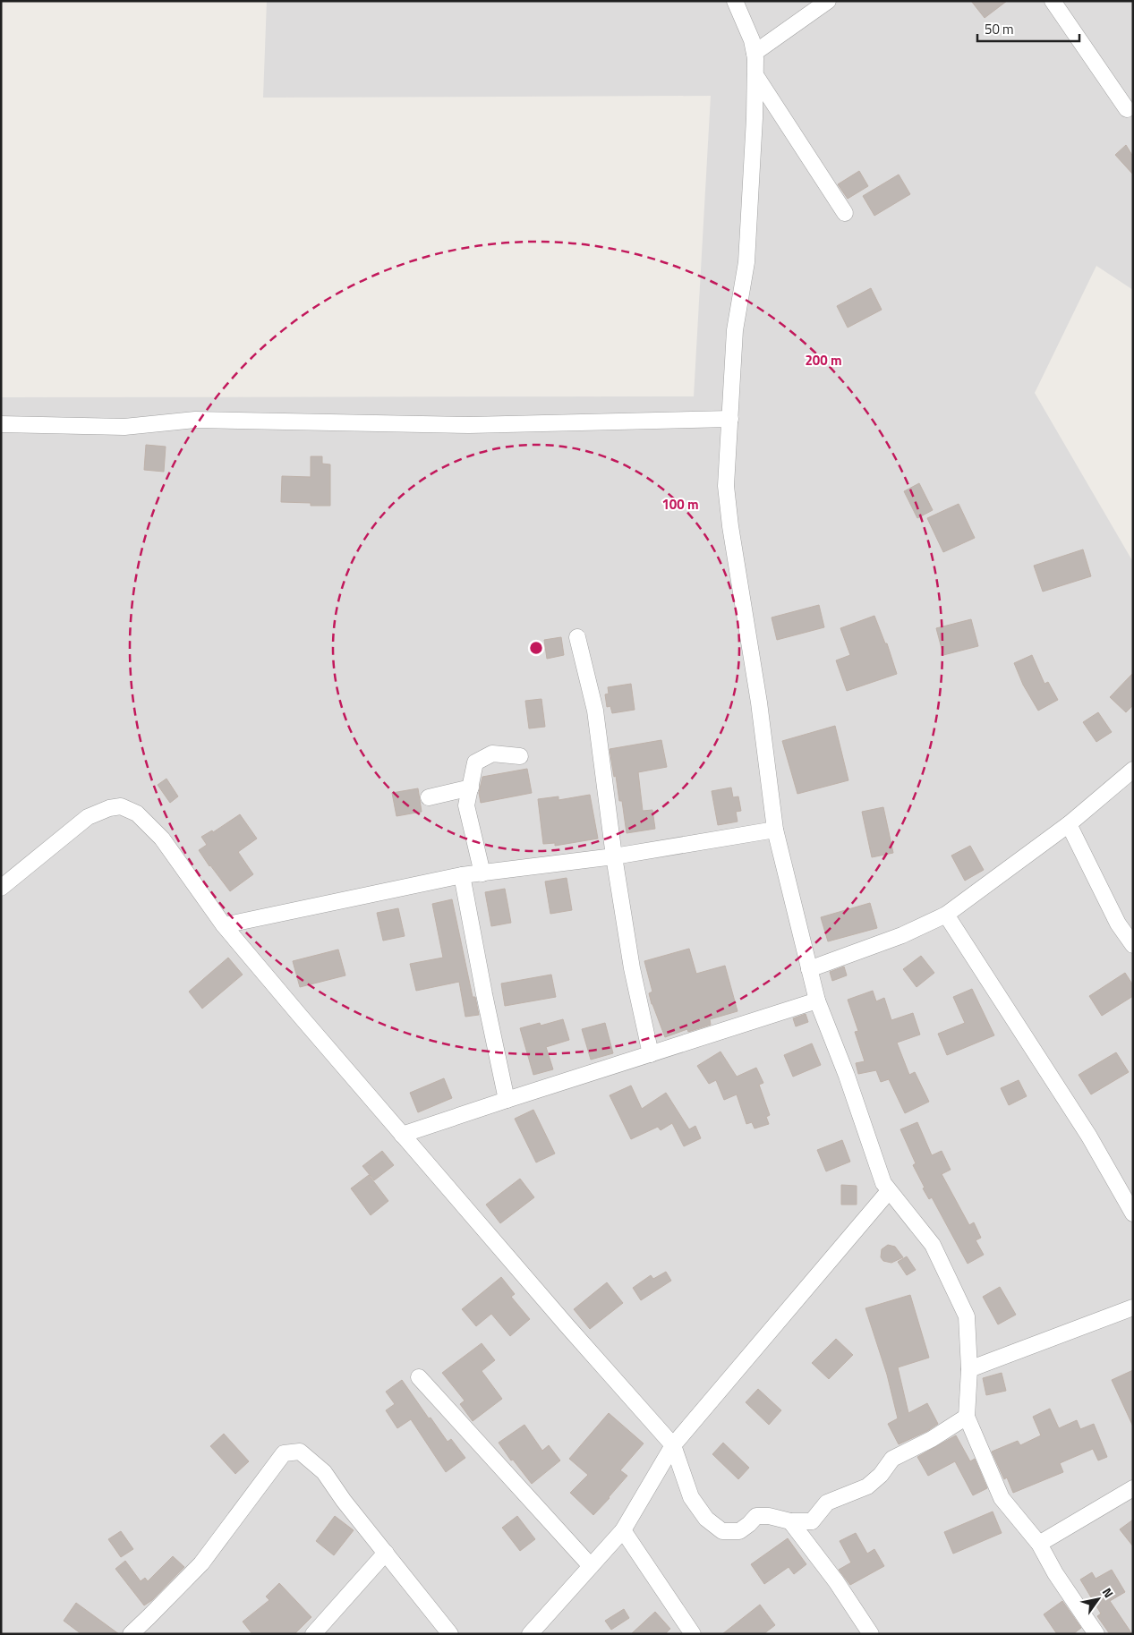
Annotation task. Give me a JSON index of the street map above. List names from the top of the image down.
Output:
{
  "scale_bar": "50 m",
  "north": "top right",
  "rings": ["200 m", "100 m"]
}
